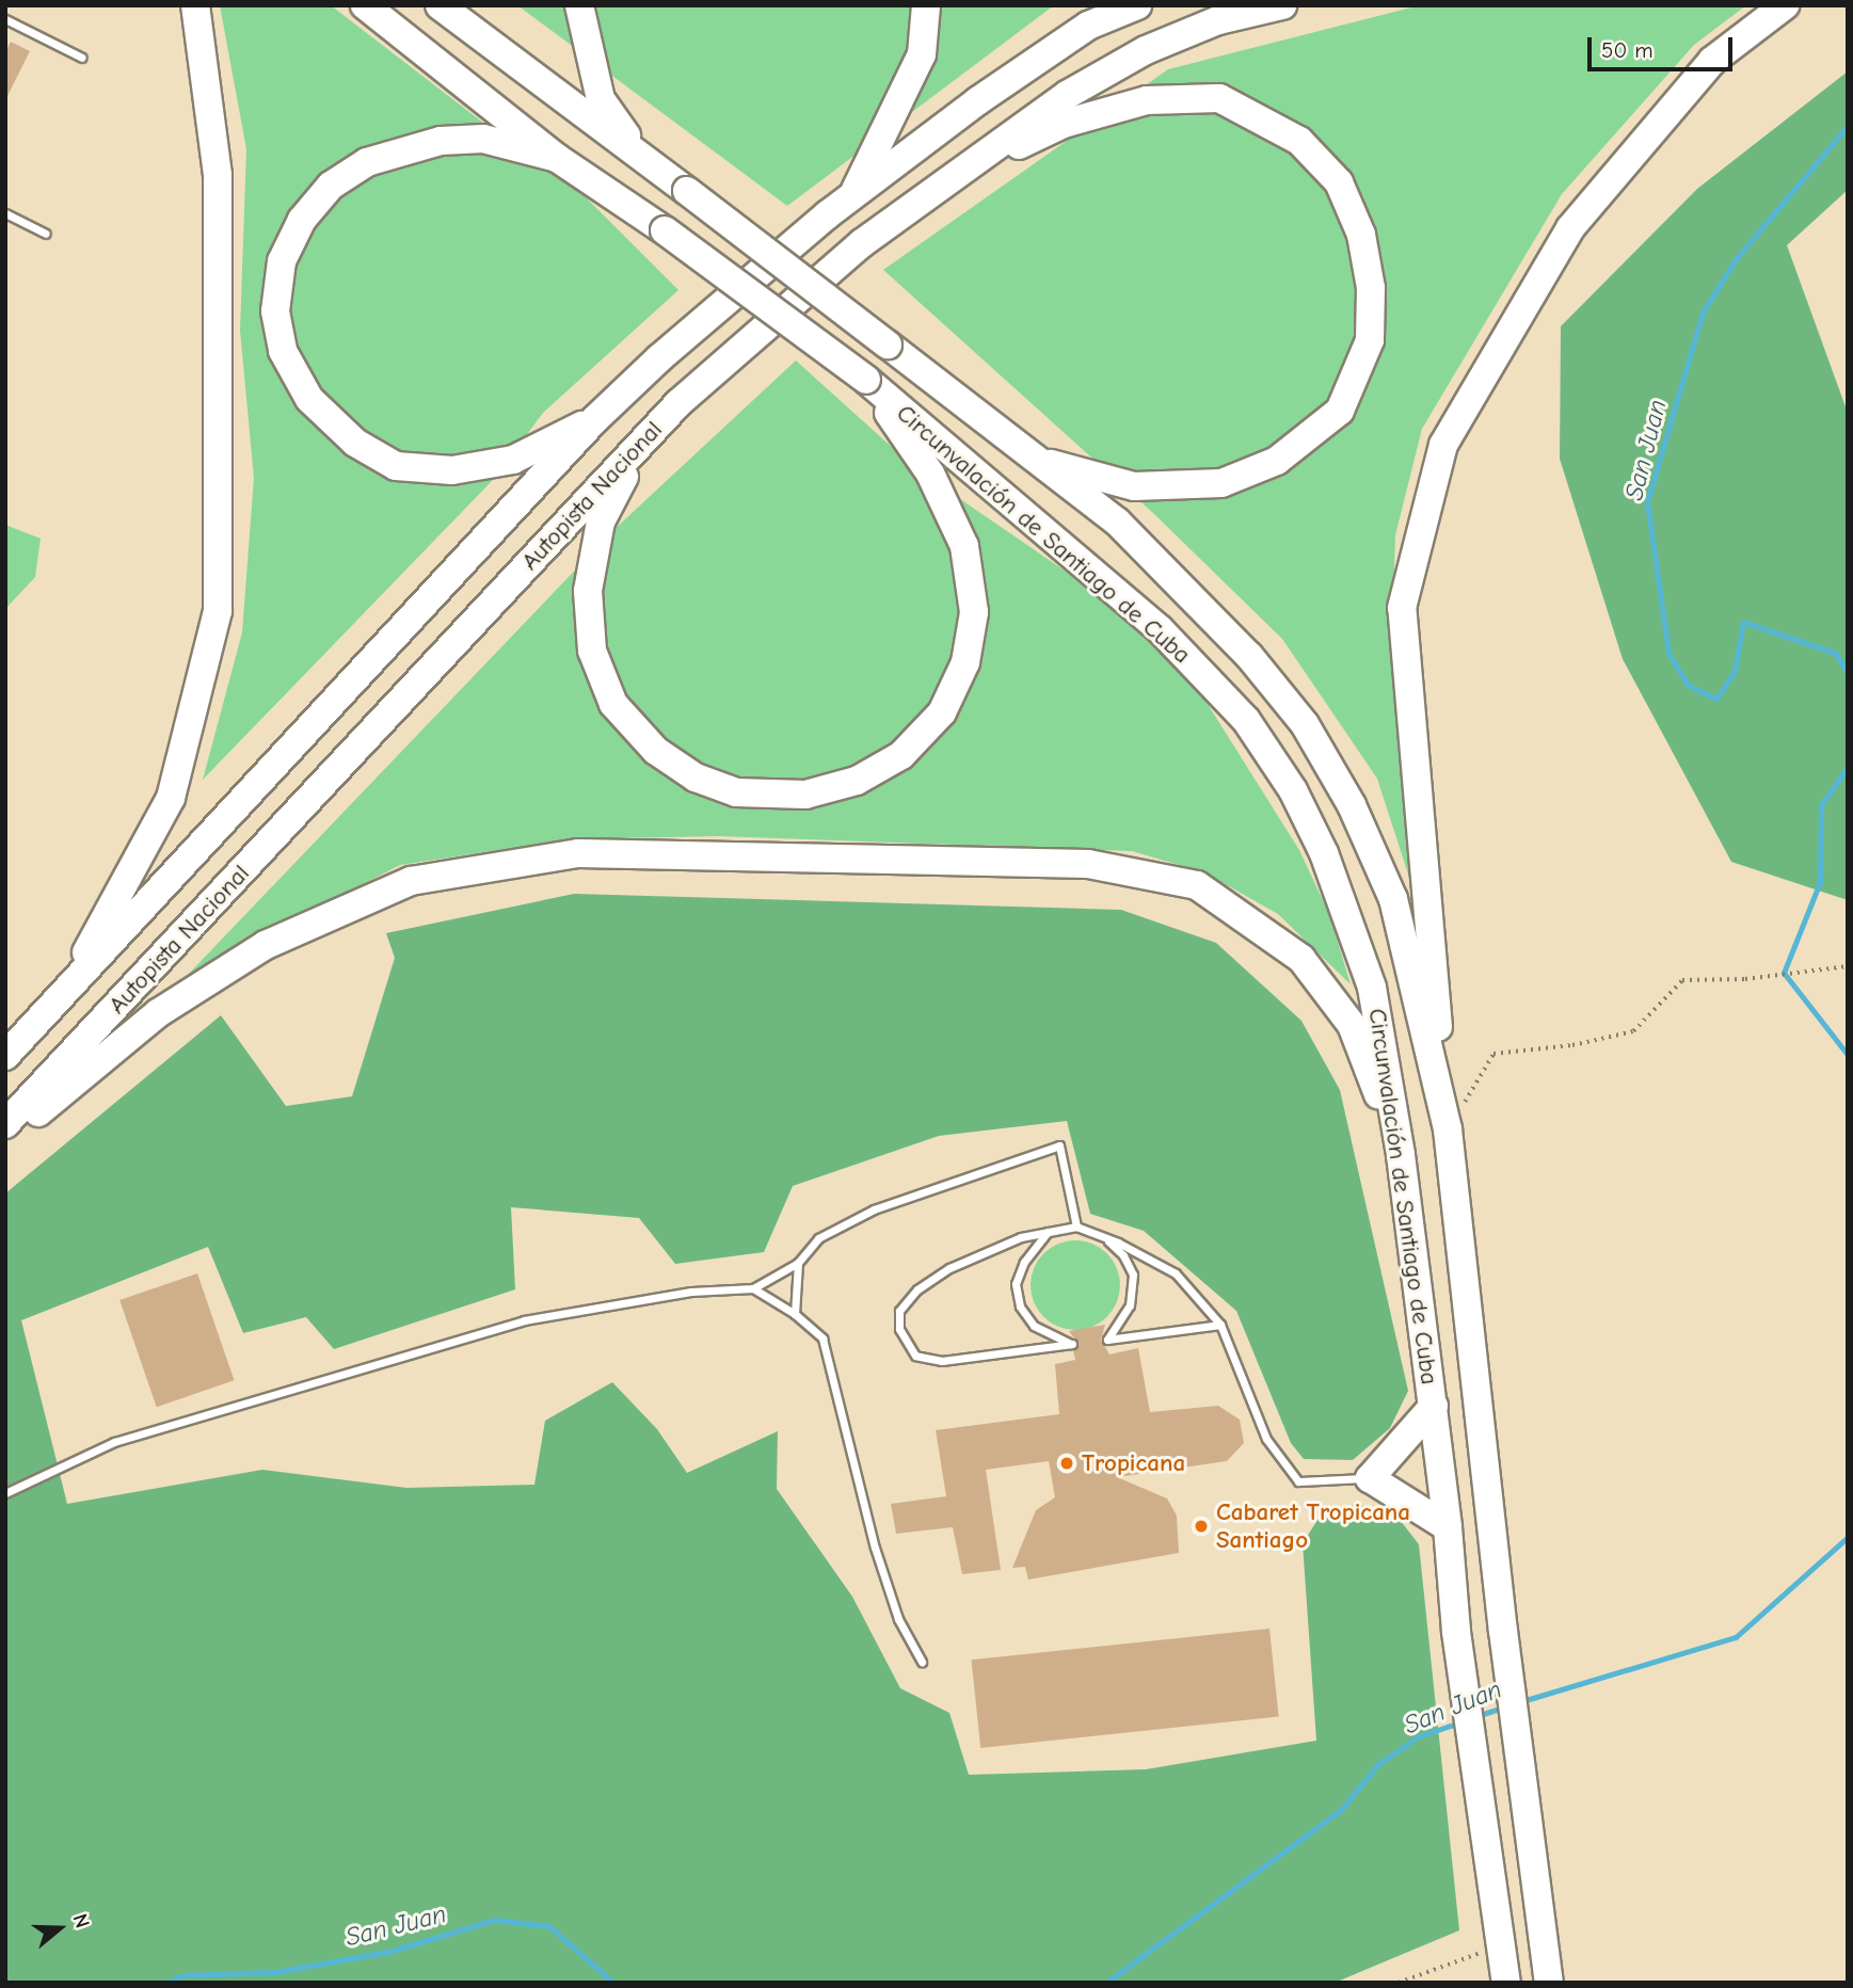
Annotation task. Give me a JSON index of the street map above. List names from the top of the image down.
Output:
{
  "streets": {
    "highway": ["Autopista Nacional", "Circunvalación de Santiago de Cuba"]
  },
  "water": ["San Juan"],
  "places": ["Tropicana", "Cabaret Tropicana Santiago"],
  "scale_bar": "50 m",
  "north": "right"
}
